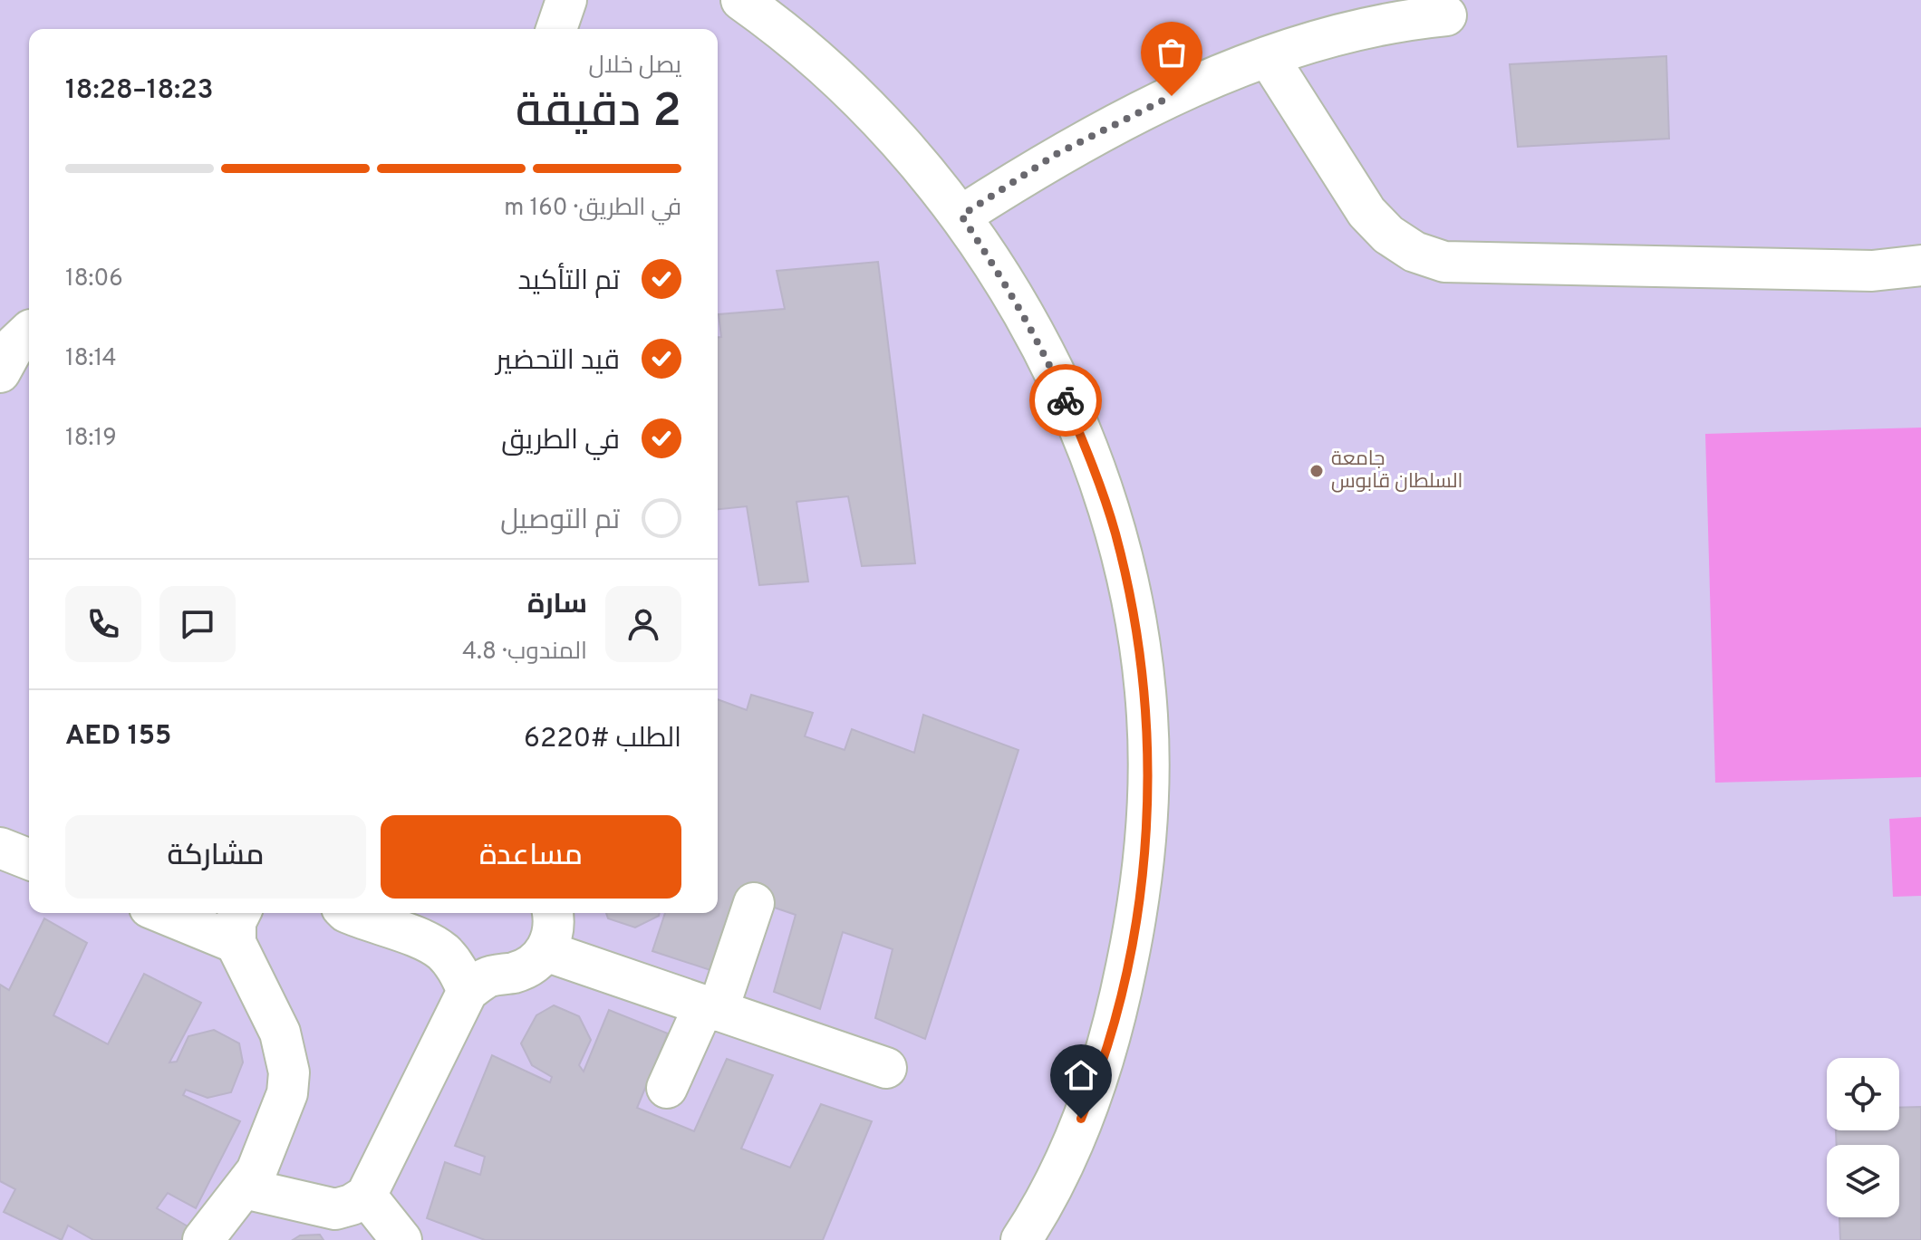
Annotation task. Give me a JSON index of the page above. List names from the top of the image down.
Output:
{
  "places": ["جامعة السلطان قابوس"],
  "page": {
    "heading": ["2 دقيقة", "يصل خلال", "18:23–18:28"],
    "panel": [
      "سارة",
      "المندوب · 4.8",
      "الطلب #6220",
      "AED 155"
    ],
    "bar": "في الطريق · 160 m",
    "list": [
      ["تم التأكيد", "18:06"],
      ["قيد التحضير", "18:14"],
      ["في الطريق", "18:19"],
      "تم التوصيل"
    ],
    "buttons": ["مساعدة", "مشاركة"]
  }
}
